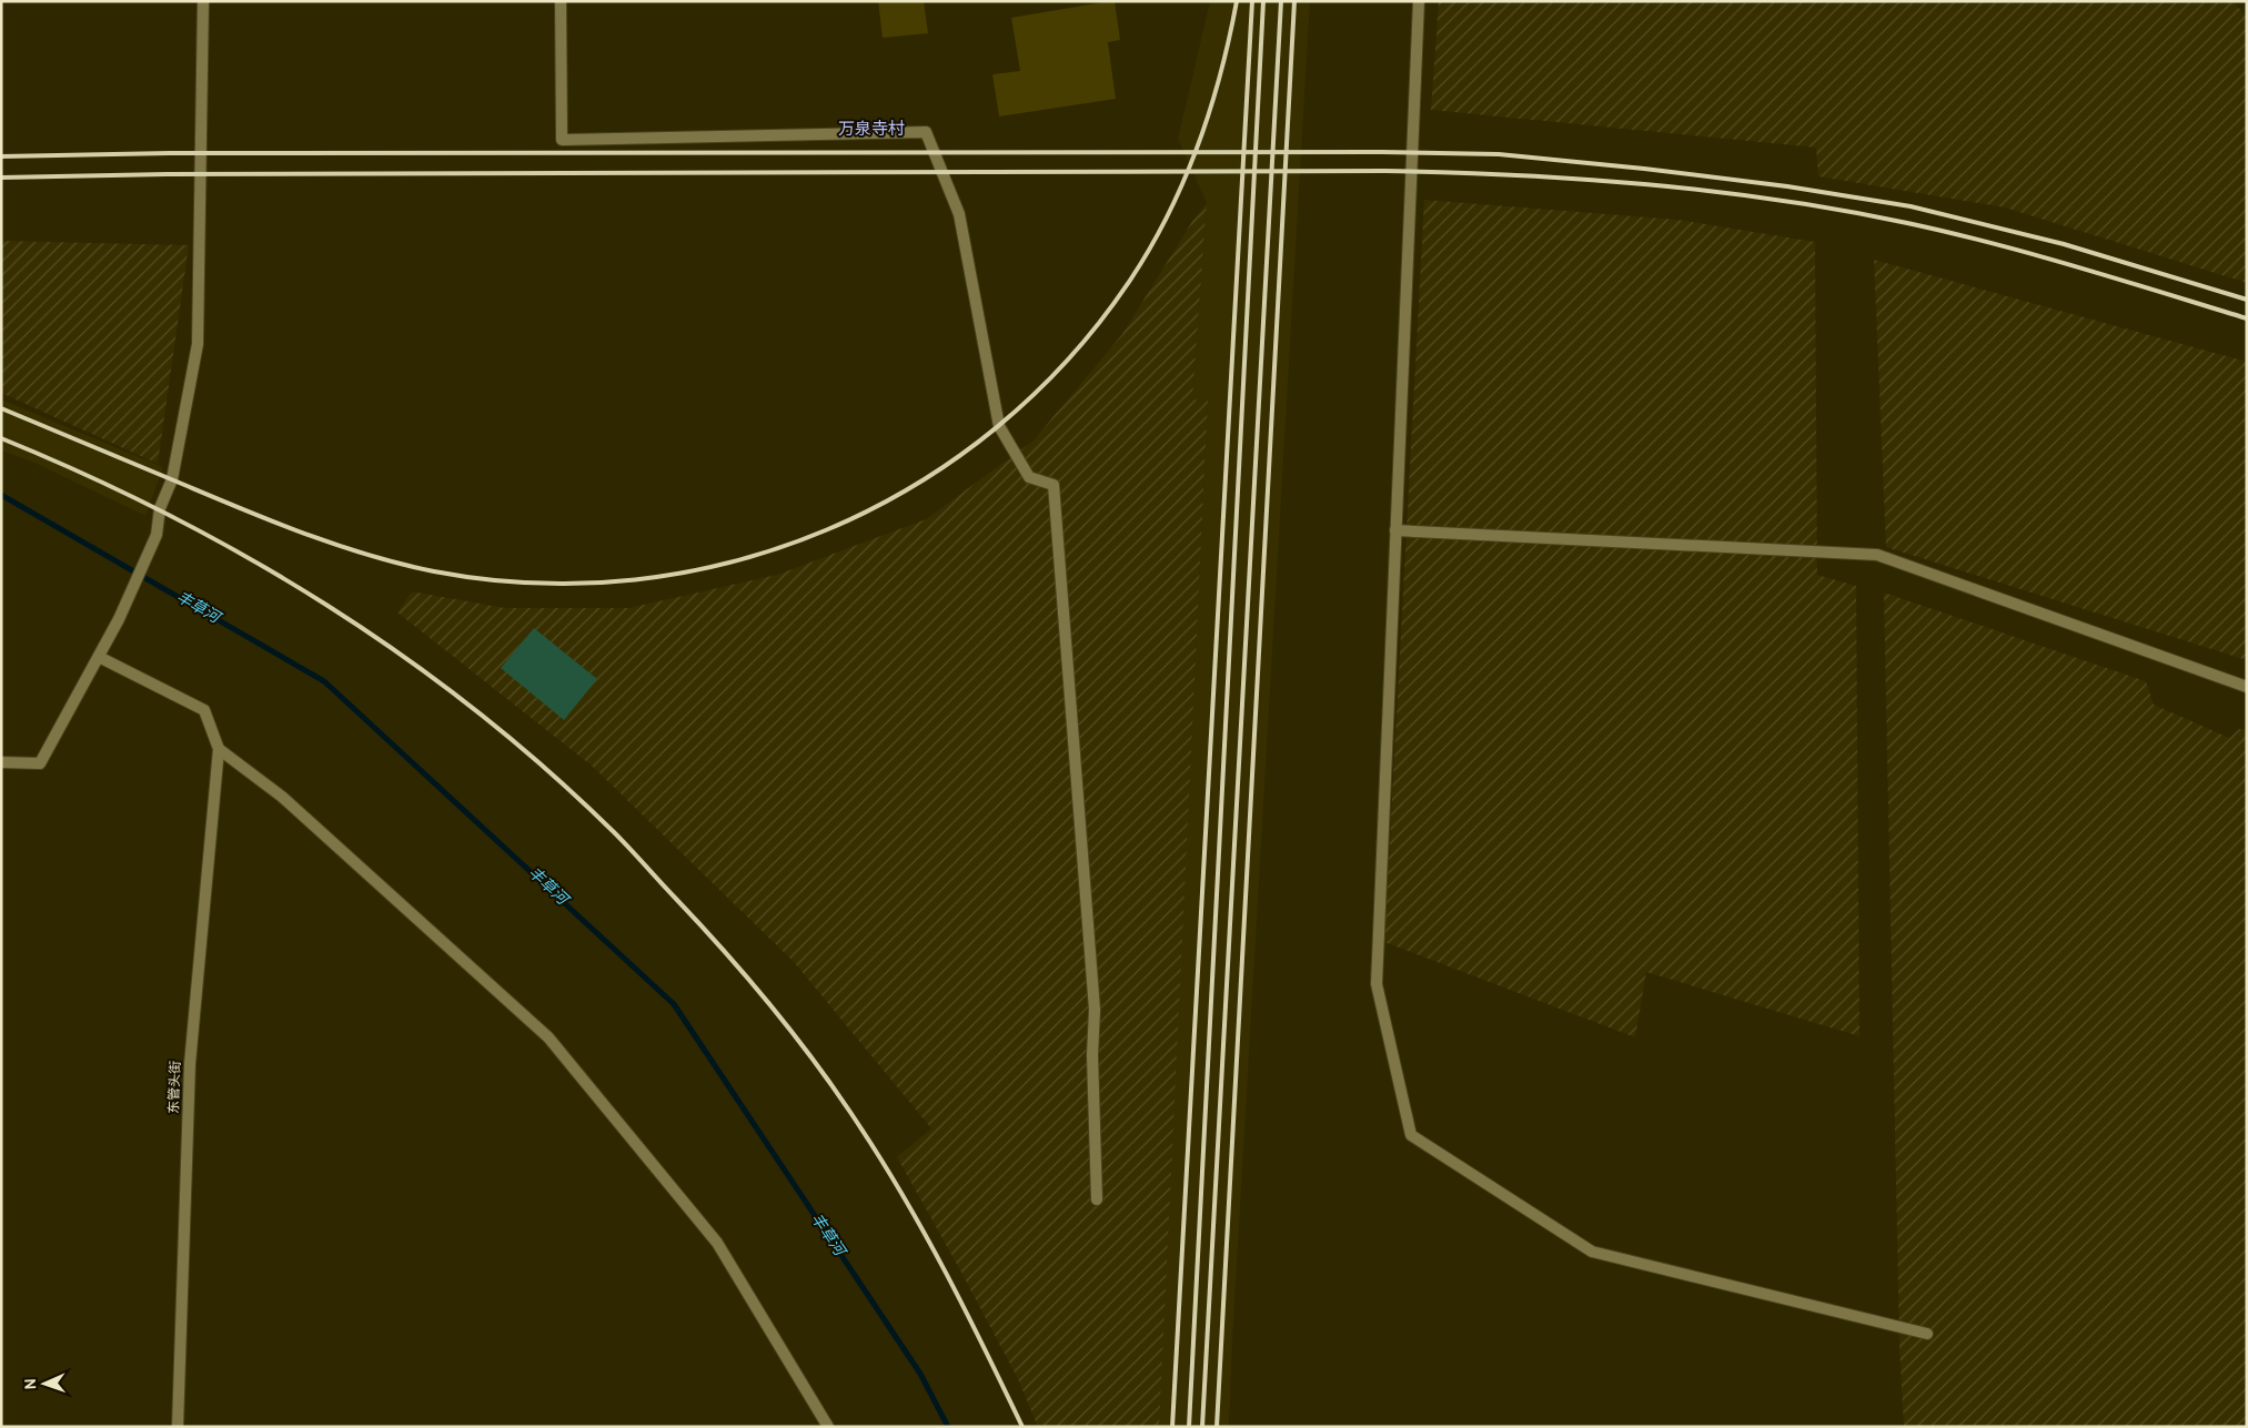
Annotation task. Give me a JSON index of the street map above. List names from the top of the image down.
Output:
{
  "streets": {
    "street": ["东管头街"]
  },
  "districts": ["万泉寺村"],
  "water": ["丰草河"],
  "north": "left"
}
